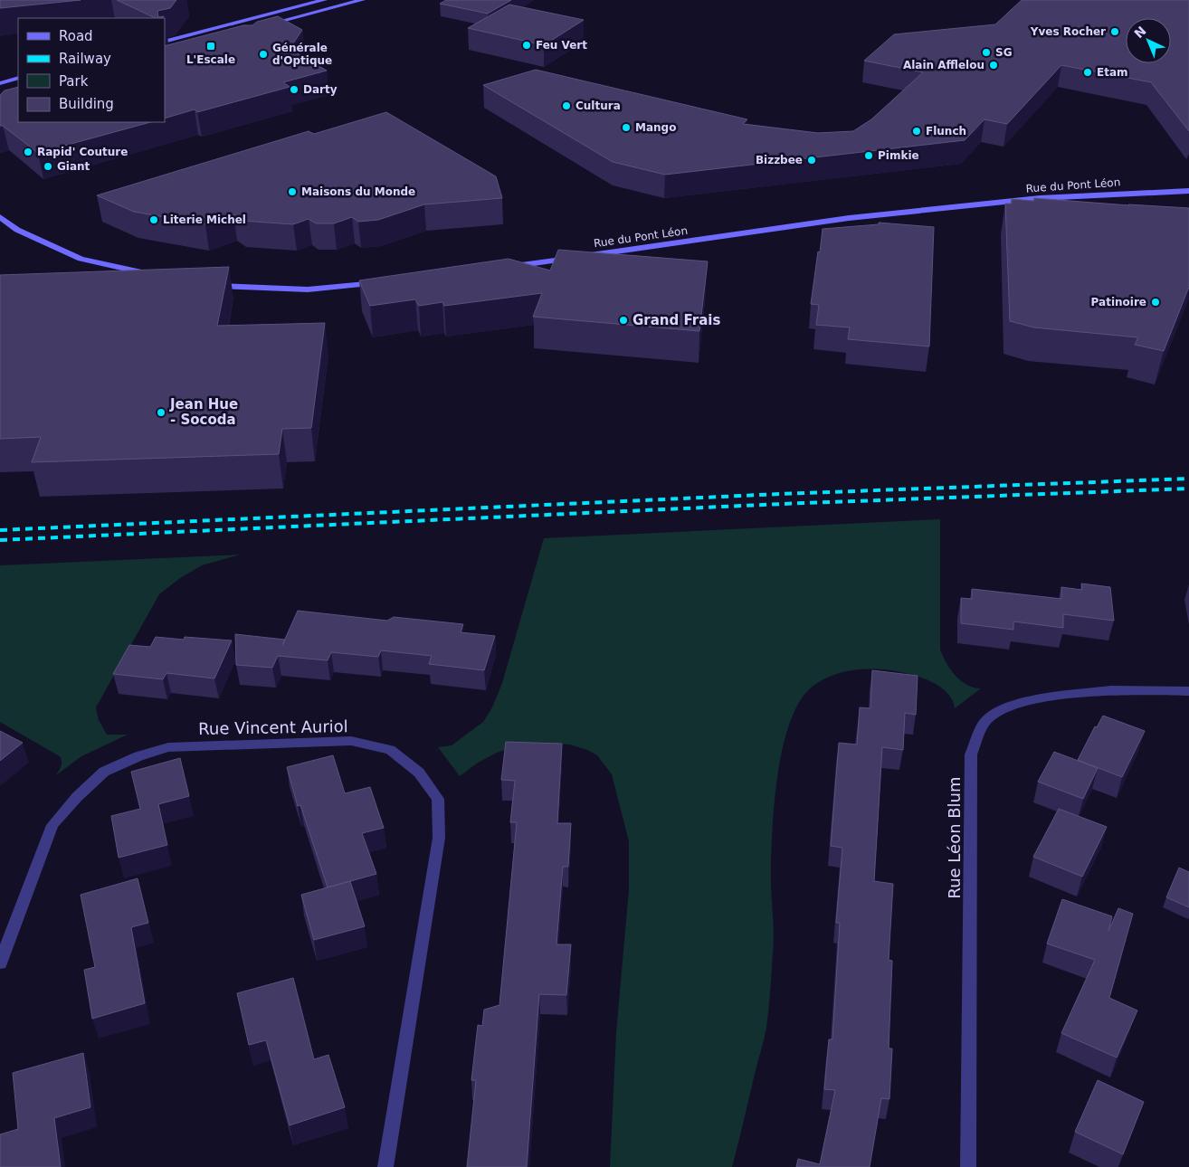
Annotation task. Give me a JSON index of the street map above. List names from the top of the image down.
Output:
{
  "streets": {
    "street": ["Rue du Pont Léon", "Rue Vincent Auriol", "Rue Léon Blum"]
  },
  "places": {
    "other": [
      "Yves Rocher",
      "Feu Vert",
      "SG",
      "Générale d'Optique",
      "Alain Afflelou",
      "Etam",
      "Darty",
      "Cultura",
      "Mango",
      "Flunch",
      "Rapid' Couture",
      "Pimkie",
      "Bizzbee",
      "Giant",
      "Maisons du Monde",
      "Literie Michel",
      "Patinoire",
      "Grand Frais",
      "Jean Hue - Socoda"
    ],
    "transit": ["L'Escale"]
  },
  "legend": [
    "Road",
    "Railway",
    "Park",
    "Building"
  ],
  "north": "top left"
}
